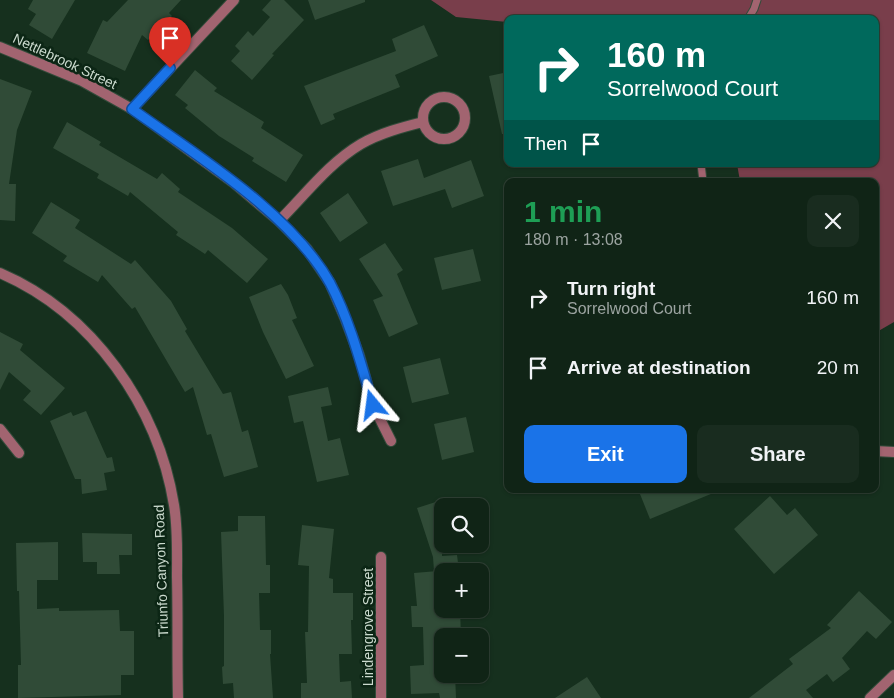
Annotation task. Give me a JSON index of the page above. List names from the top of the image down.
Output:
{
  "streets": {
    "street": ["Nettlebrook Street", "Triunfo Canyon Road", "Lindengrove Street"]
  },
  "page": {
    "turn": ["160 m", "Sorrelwood Court"],
    "then": "Then",
    "heading": ["1 min", "180 m · 13:08"],
    "list": [
      {
        "name": "Turn right",
        "note": "Sorrelwood Court",
        "value": "160 m"
      },
      {
        "name": "Arrive at destination",
        "value": "20 m"
      }
    ],
    "buttons": ["Exit", "Share"],
    "map_buttons": ["+", "−"]
  }
}
